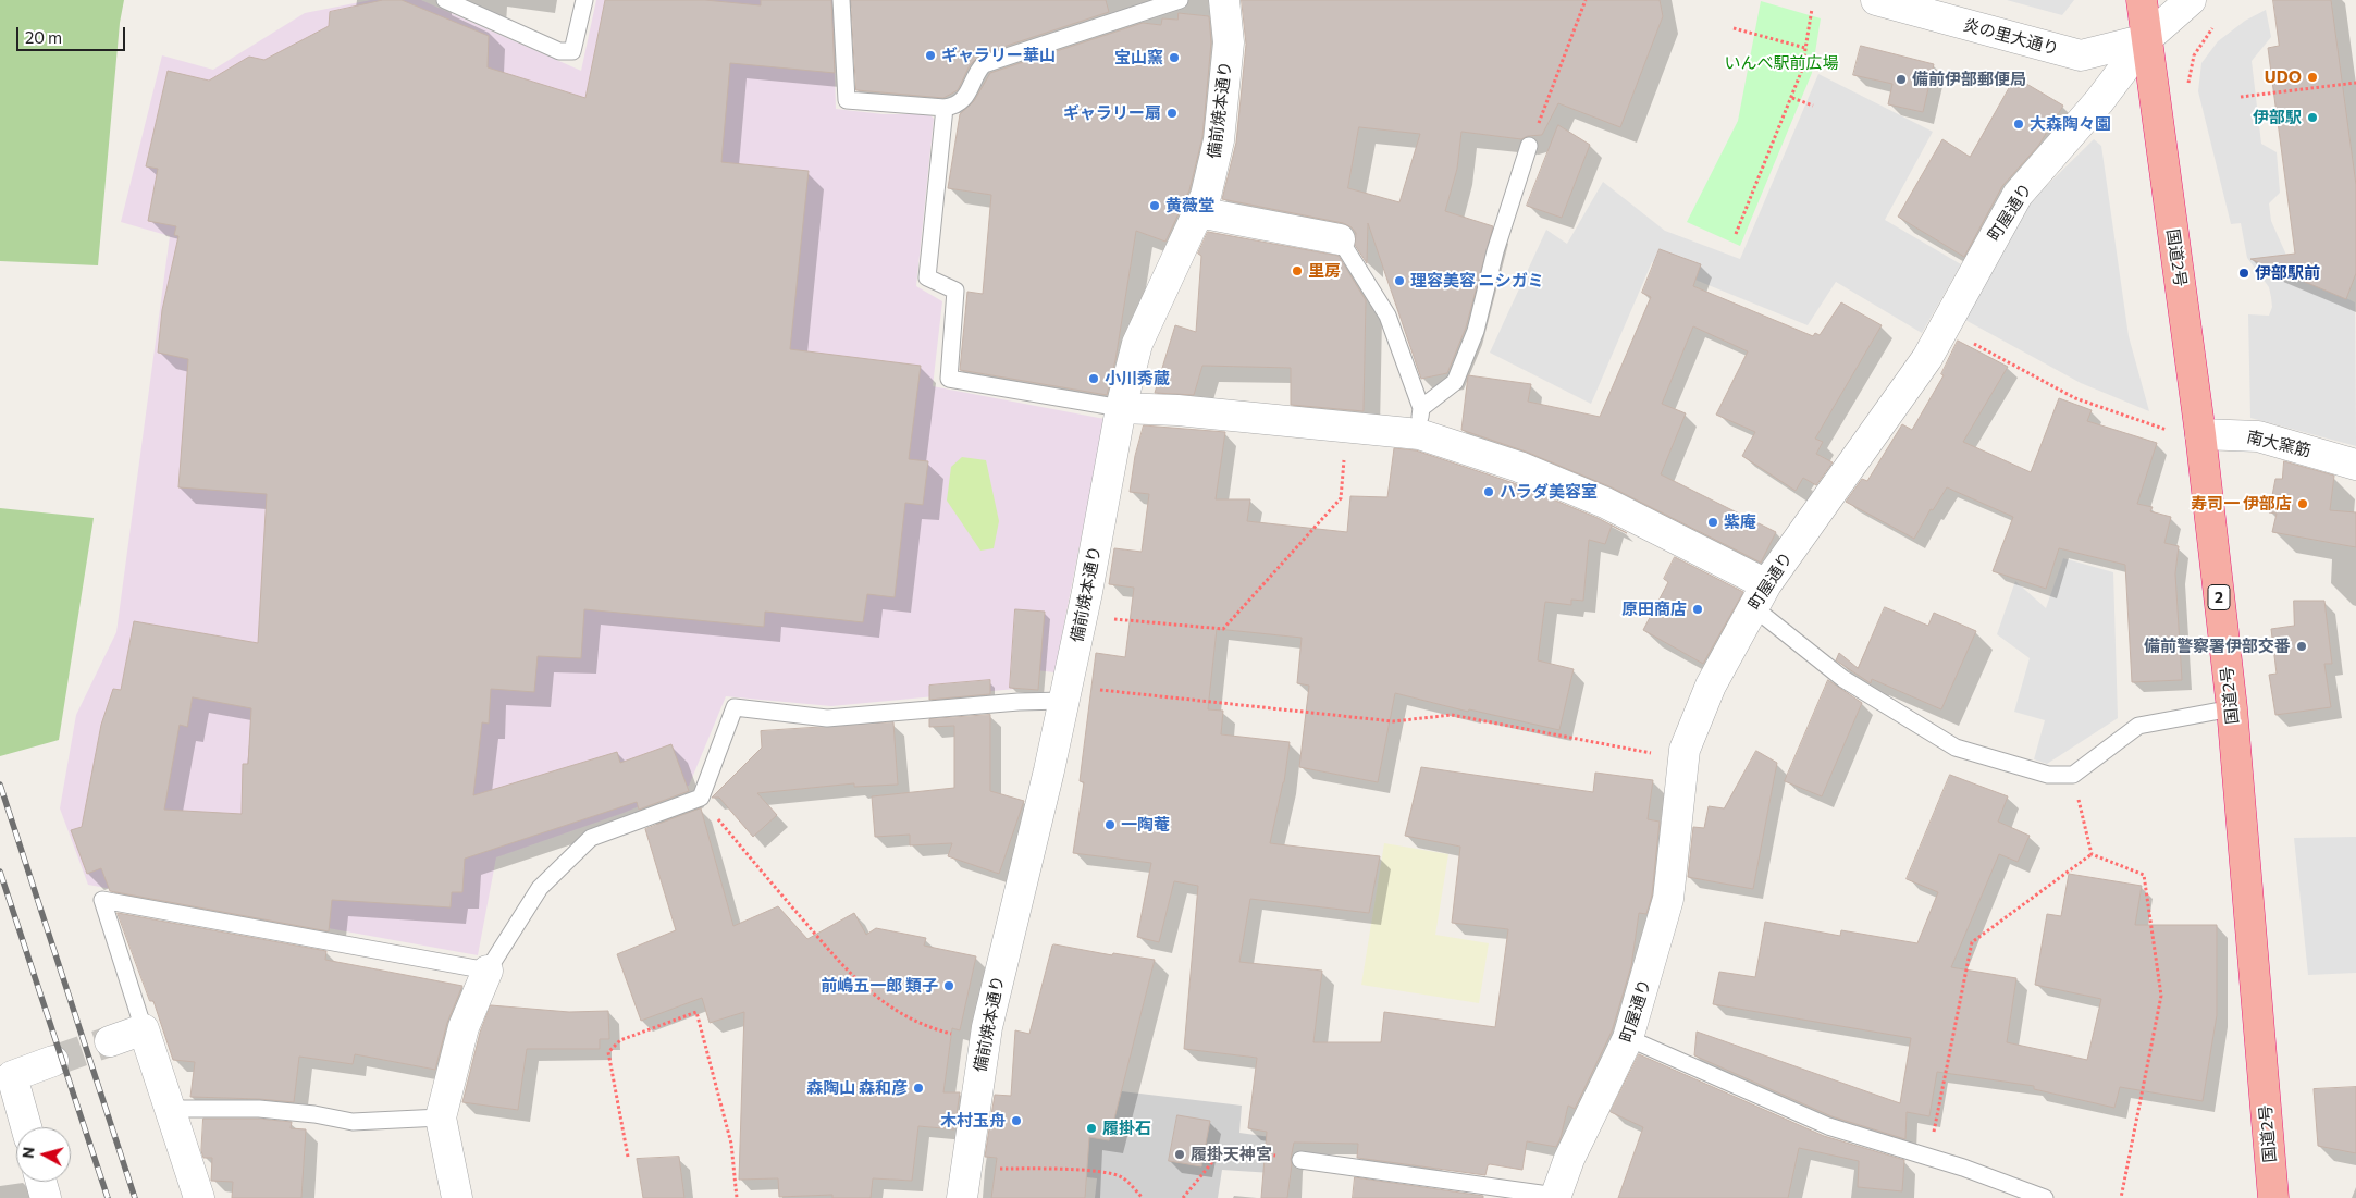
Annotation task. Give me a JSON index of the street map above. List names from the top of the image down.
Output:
{
  "streets": {
    "highway": ["国道2号", "2"],
    "street": [
      "炎の里大通り",
      "備前焼本通り",
      "町屋通り",
      "南大窯筋"
    ]
  },
  "crossings": [
    ["炎の里大通り", "町屋通り"],
    ["炎の里大通り", "国道2号"],
    ["町屋通り", "国道2号"],
    ["国道2号", "南大窯筋"]
  ],
  "parks": ["いんべ駅前広場"],
  "places": [
    "ギャラリー華山",
    "宝山窯",
    "UDO",
    "備前伊部郵便局",
    "ギャラリー扇",
    "伊部駅",
    "大森陶々園",
    "黄薇堂",
    "里房",
    "伊部駅前",
    "理容美容 ニシガミ",
    "小川秀蔵",
    "ハラダ美容室",
    "寿司一 伊部店",
    "紫庵",
    "原田商店",
    "備前警察署伊部交番",
    "一陶菴",
    "前嶋五一郎 類子",
    "森陶山 森和彦",
    "木村玉舟",
    "履掛石",
    "履掛天神宮"
  ],
  "scale_bar": "20 m",
  "north": "left"
}
